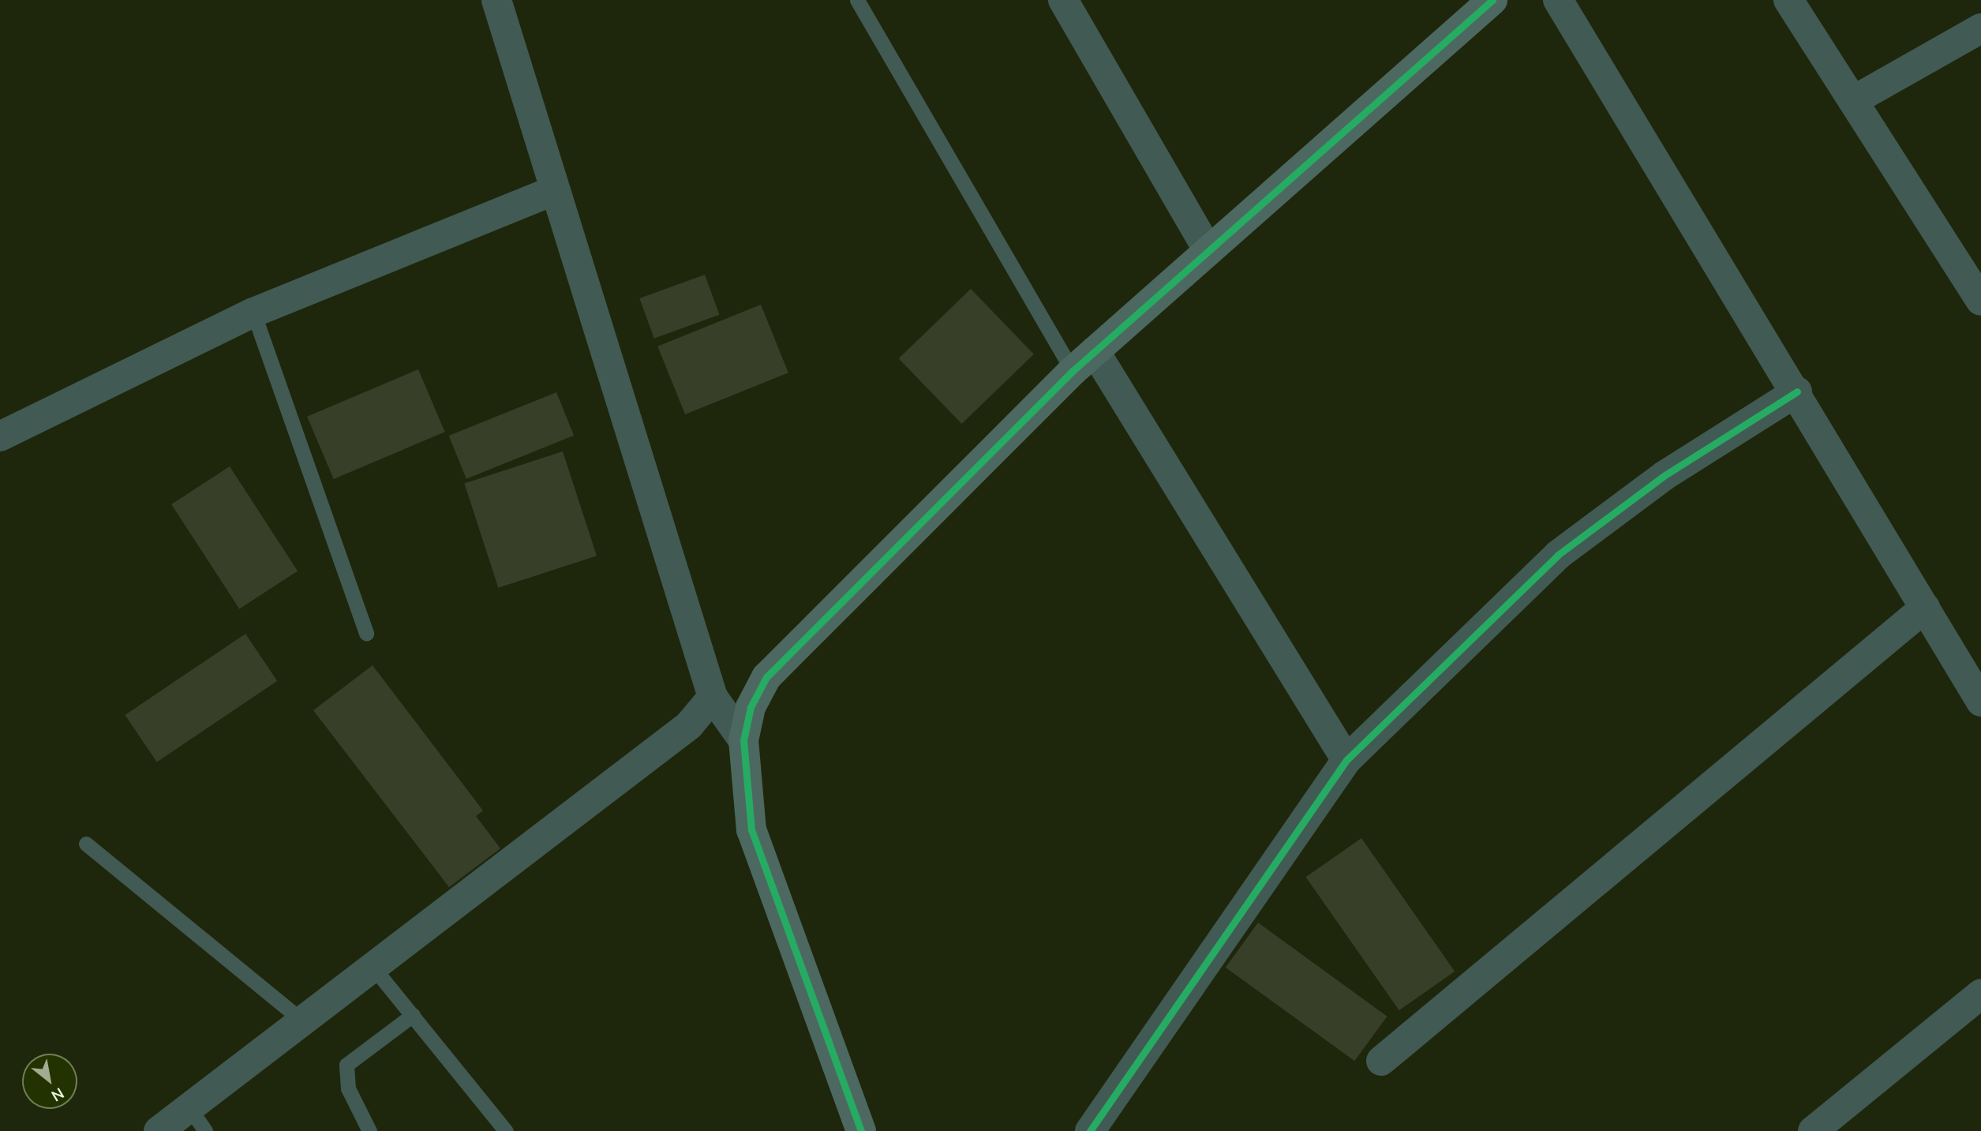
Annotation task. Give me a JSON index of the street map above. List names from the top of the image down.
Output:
{
  "north": "bottom right"
}
